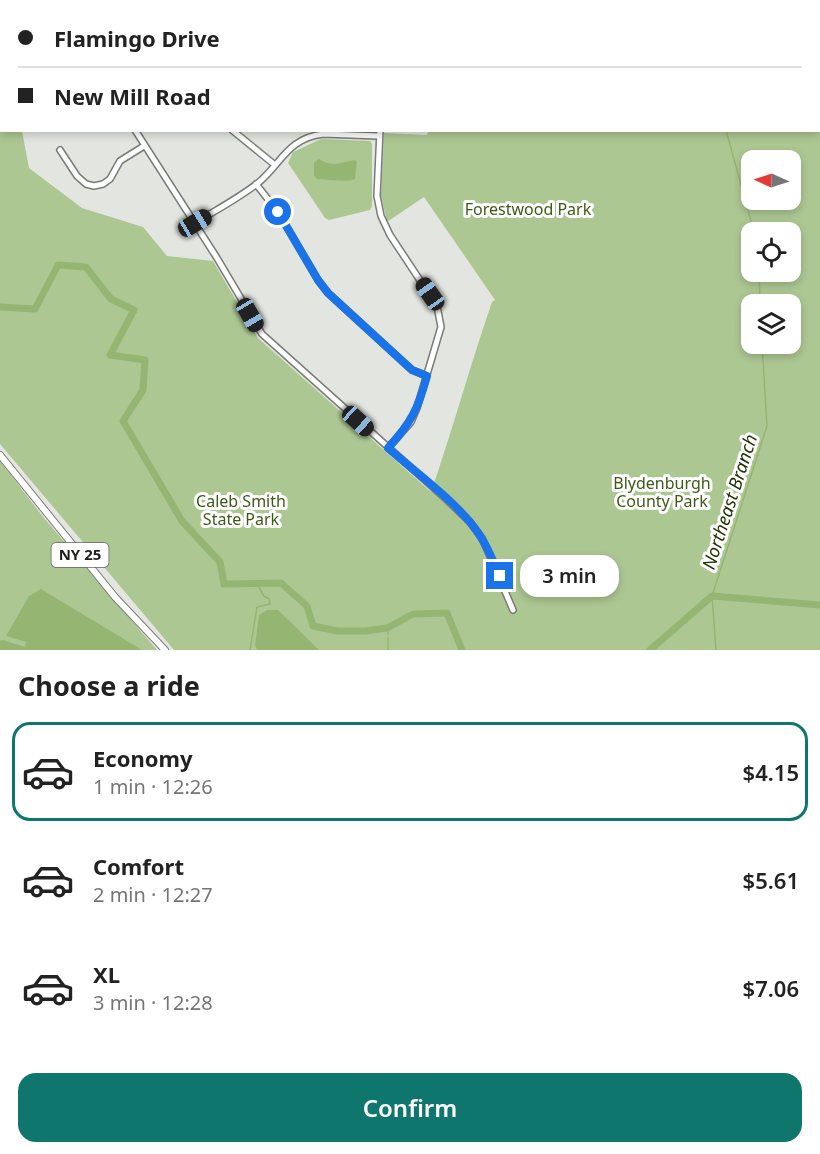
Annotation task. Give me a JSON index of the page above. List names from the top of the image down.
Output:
{
  "streets": {
    "main road": ["NY 25"]
  },
  "water": ["Northeast Branch"],
  "parks": ["Forestwood Park", "Blydenburgh County Park", "Caleb Smith State Park"],
  "north": "left",
  "page": {
    "banner": ["Flamingo Drive", "New Mill Road"],
    "bubble": "3 min",
    "heading": "Choose a ride",
    "list": [
      {
        "name": "Economy",
        "note": "1 min · 12:26",
        "value": "$4.15"
      },
      {
        "name": "Comfort",
        "note": "2 min · 12:27",
        "value": "$5.61"
      },
      {
        "name": "XL",
        "note": "3 min · 12:28",
        "value": "$7.06"
      }
    ],
    "buttons": "Confirm"
  }
}
